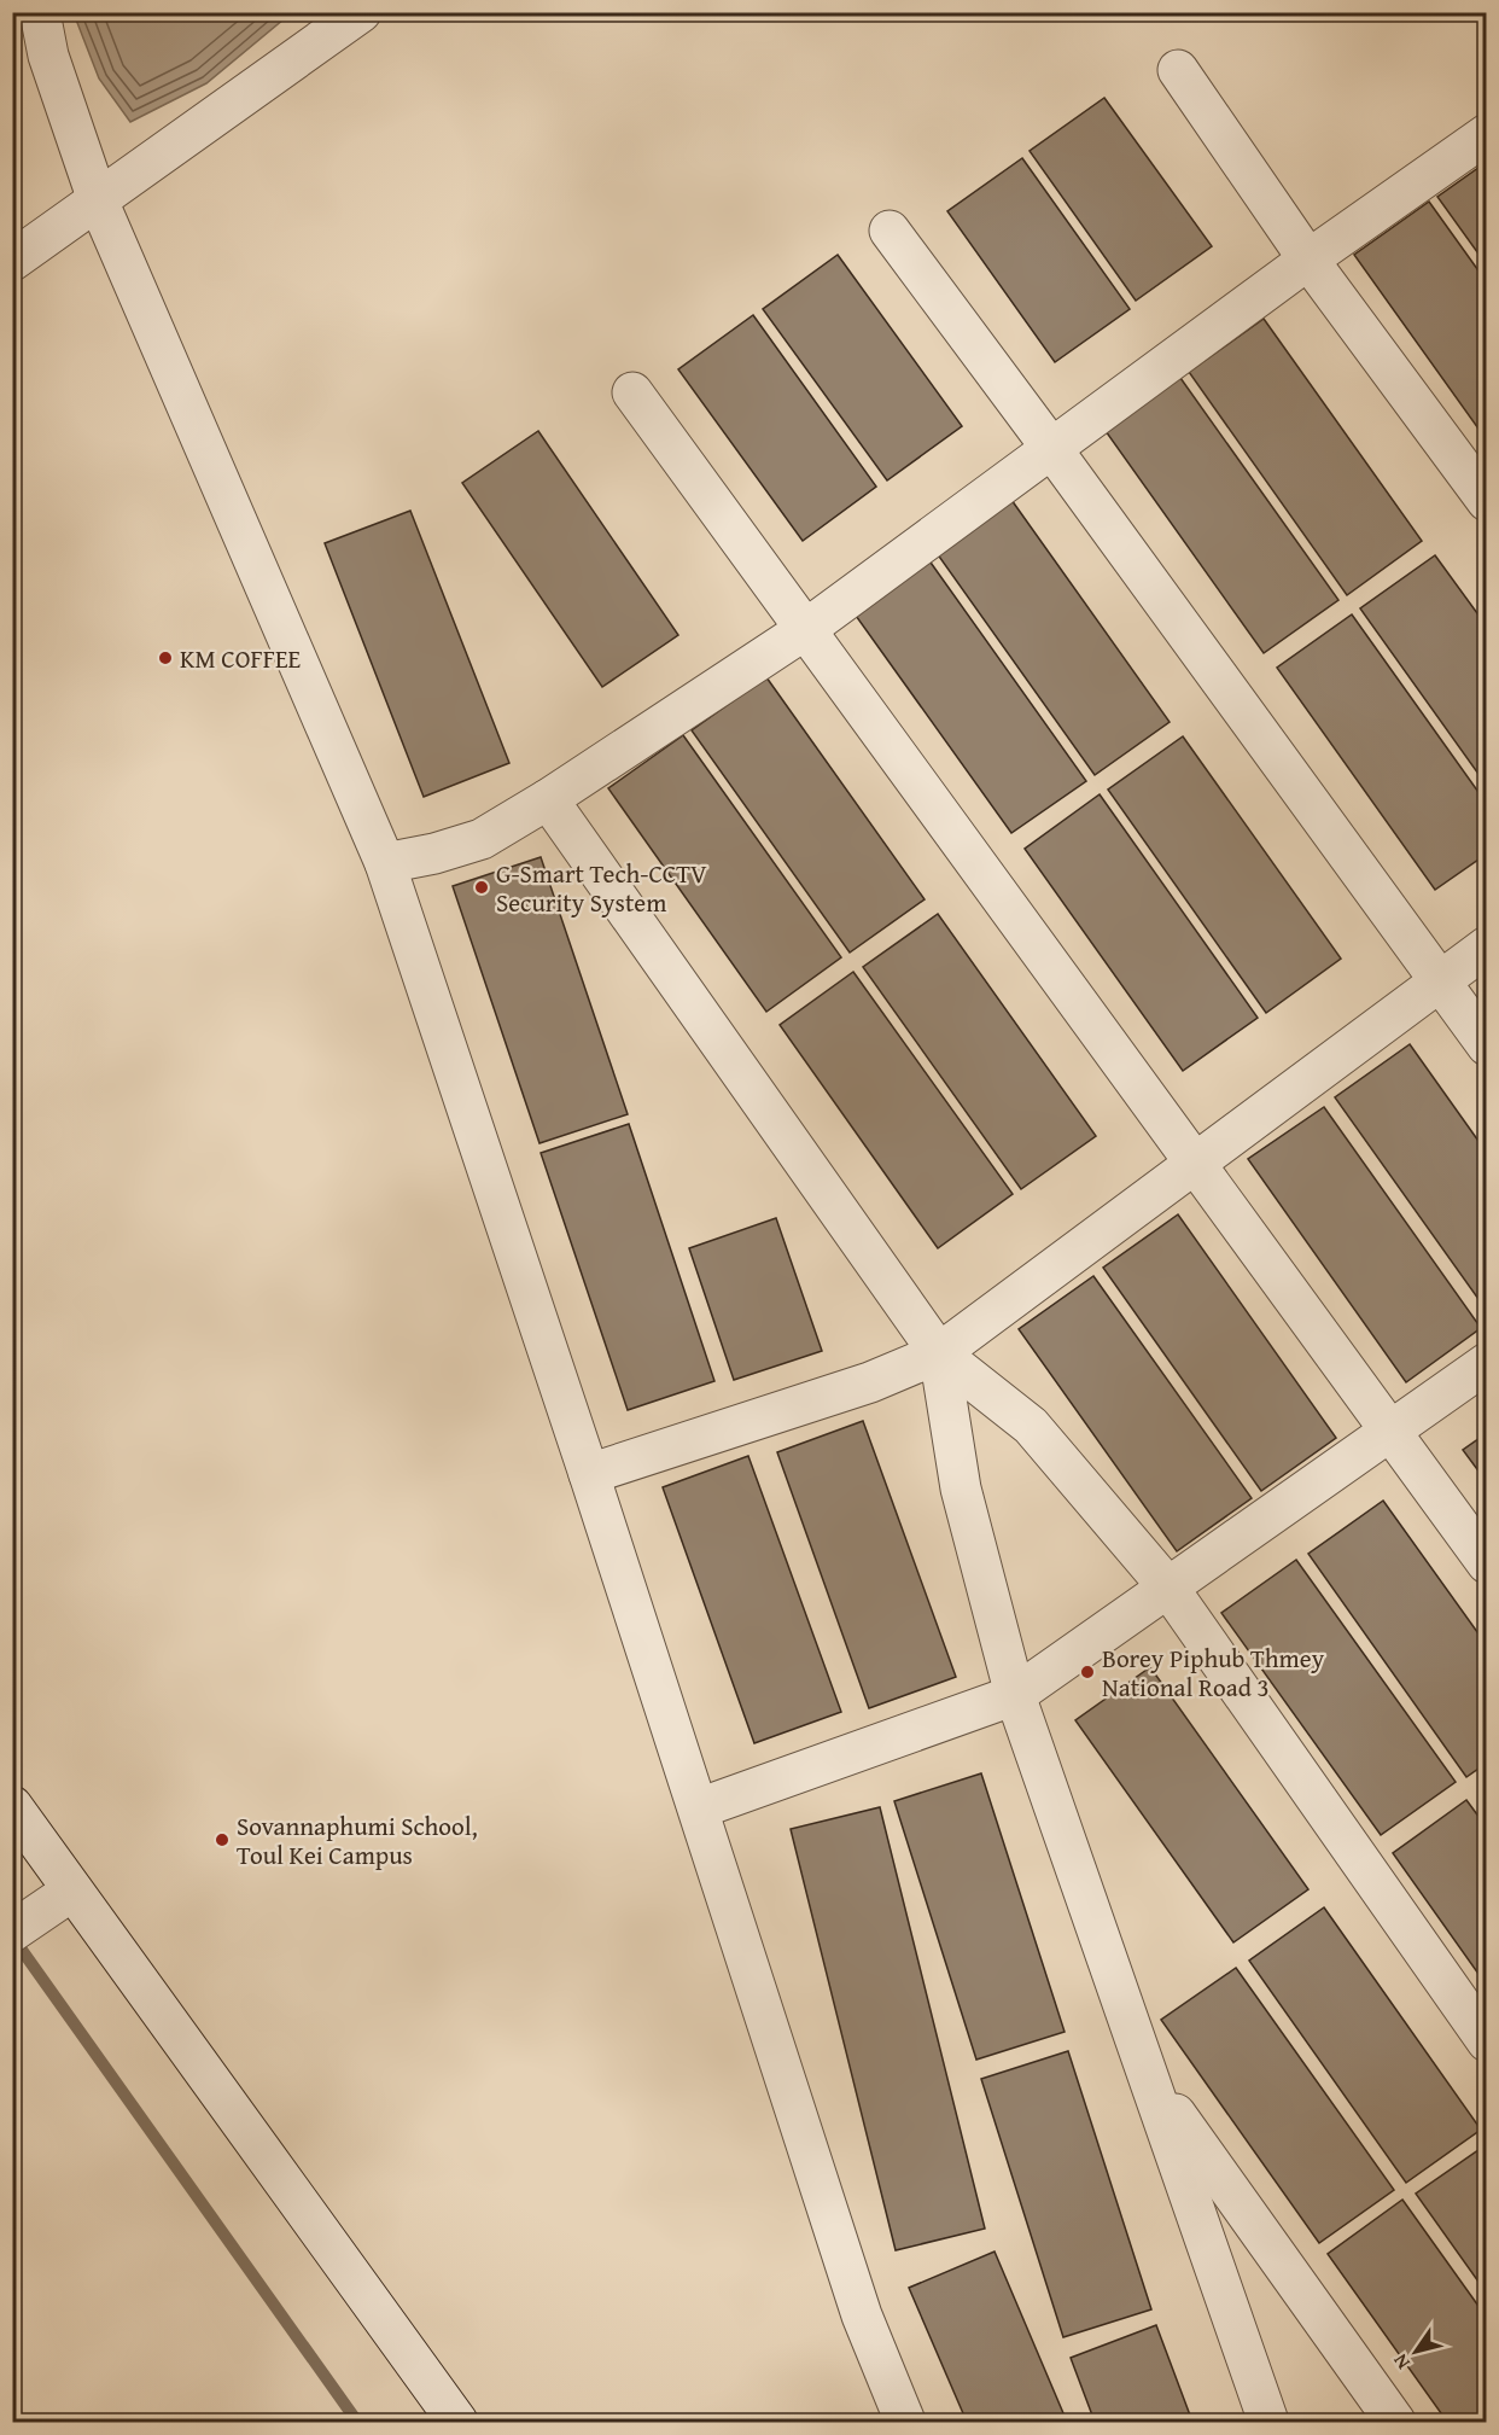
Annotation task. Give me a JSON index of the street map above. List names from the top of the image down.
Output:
{
  "places": [
    "KM COFFEE",
    "G-Smart Tech-CCTV Security System",
    "Borey Piphub Thmey National Road 3",
    "Sovannaphumi School, Toul Kei Campus"
  ],
  "north": "bottom left"
}
